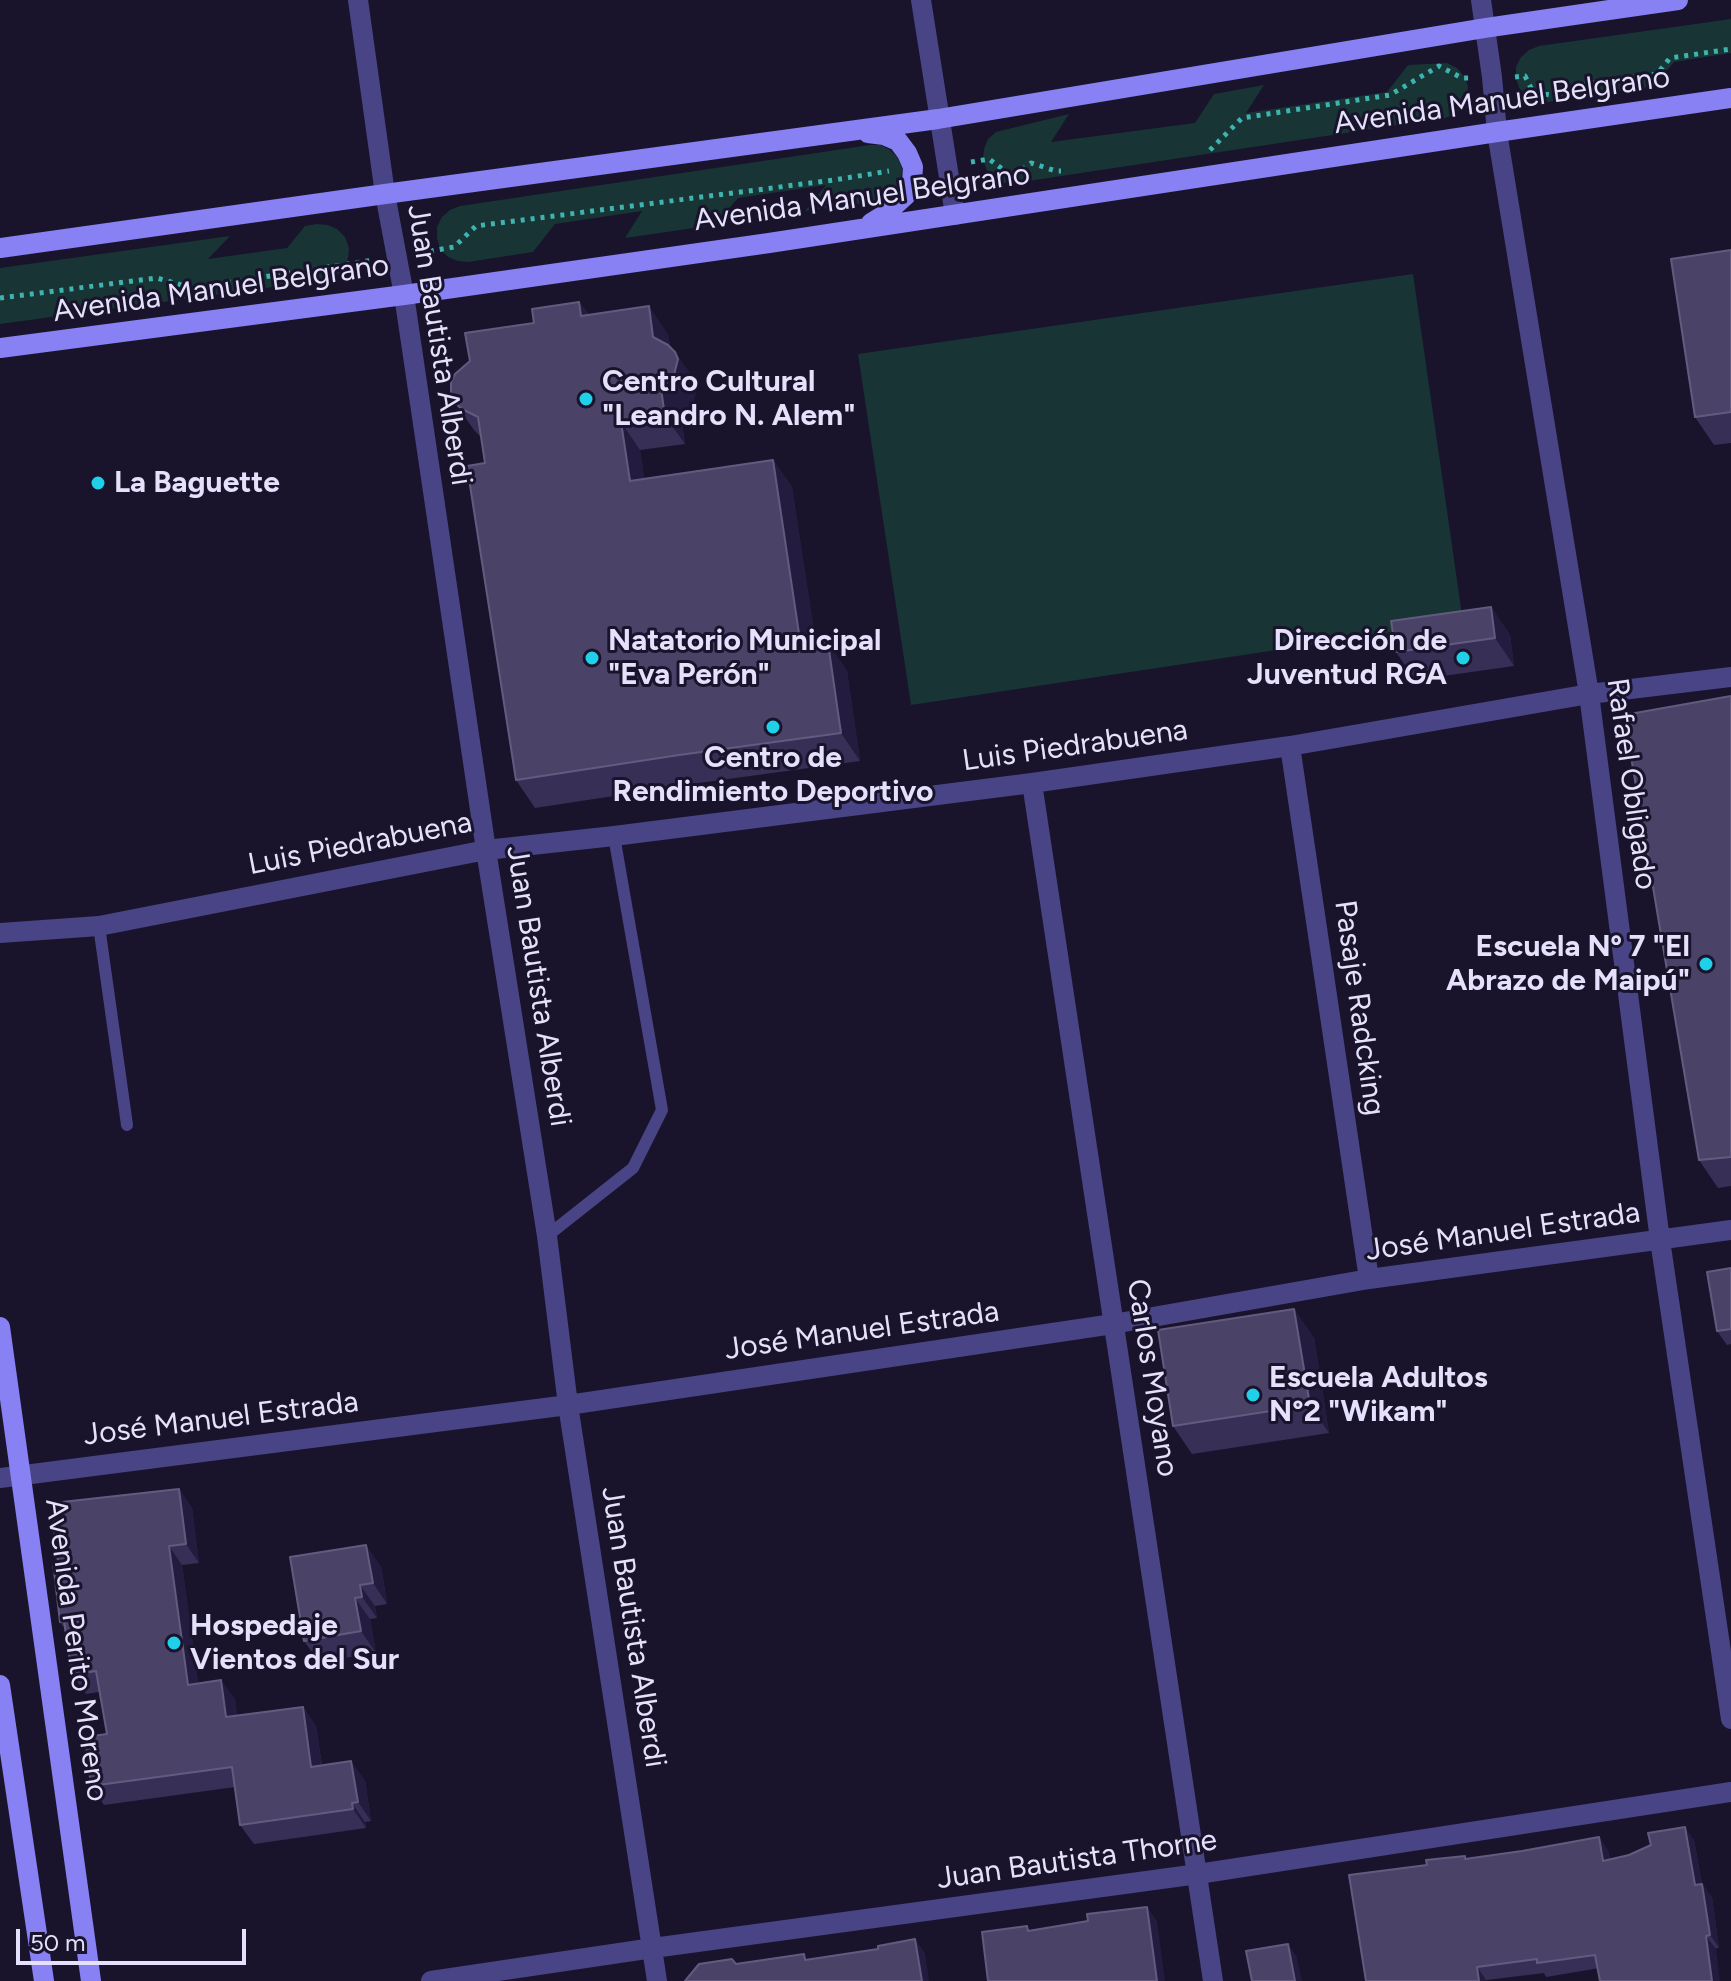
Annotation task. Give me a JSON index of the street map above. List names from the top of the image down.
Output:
{
  "streets": {
    "main road": ["Avenida Manuel Belgrano", "Avenida Perito Moreno"],
    "street": [
      "Juan Bautista Alberdi",
      "Luis Piedrabuena",
      "Rafael Obligado",
      "Pasaje Radcking",
      "José Manuel Estrada",
      "Carlos Moyano",
      "Juan Bautista Thorne"
    ]
  },
  "crossings": [
    ["Avenida Manuel Belgrano", "Juan Bautista Alberdi"],
    ["Avenida Manuel Belgrano", "Rafael Obligado"],
    ["Juan Bautista Alberdi", "Luis Piedrabuena"],
    ["Juan Bautista Alberdi", "José Manuel Estrada"],
    ["Juan Bautista Alberdi", "Juan Bautista Thorne"],
    ["Luis Piedrabuena", "Rafael Obligado"],
    ["Luis Piedrabuena", "Pasaje Radcking"],
    ["Luis Piedrabuena", "Carlos Moyano"],
    ["Rafael Obligado", "José Manuel Estrada"],
    ["Pasaje Radcking", "José Manuel Estrada"],
    ["José Manuel Estrada", "Carlos Moyano"],
    ["José Manuel Estrada", "Avenida Perito Moreno"],
    ["Carlos Moyano", "Juan Bautista Thorne"]
  ],
  "places": [
    "Centro Cultural \"Leandro N. Alem\"",
    "La Baguette",
    "Natatorio Municipal \"Eva Perón\"",
    "Dirección de Juventud RGA",
    "Centro de Rendimiento Deportivo",
    "Escuela Nº 7 \"El Abrazo de Maipú\"",
    "Escuela Adultos N°2 \"Wikam\"",
    "Hospedaje Vientos del Sur"
  ],
  "scale_bar": "50 m"
}
